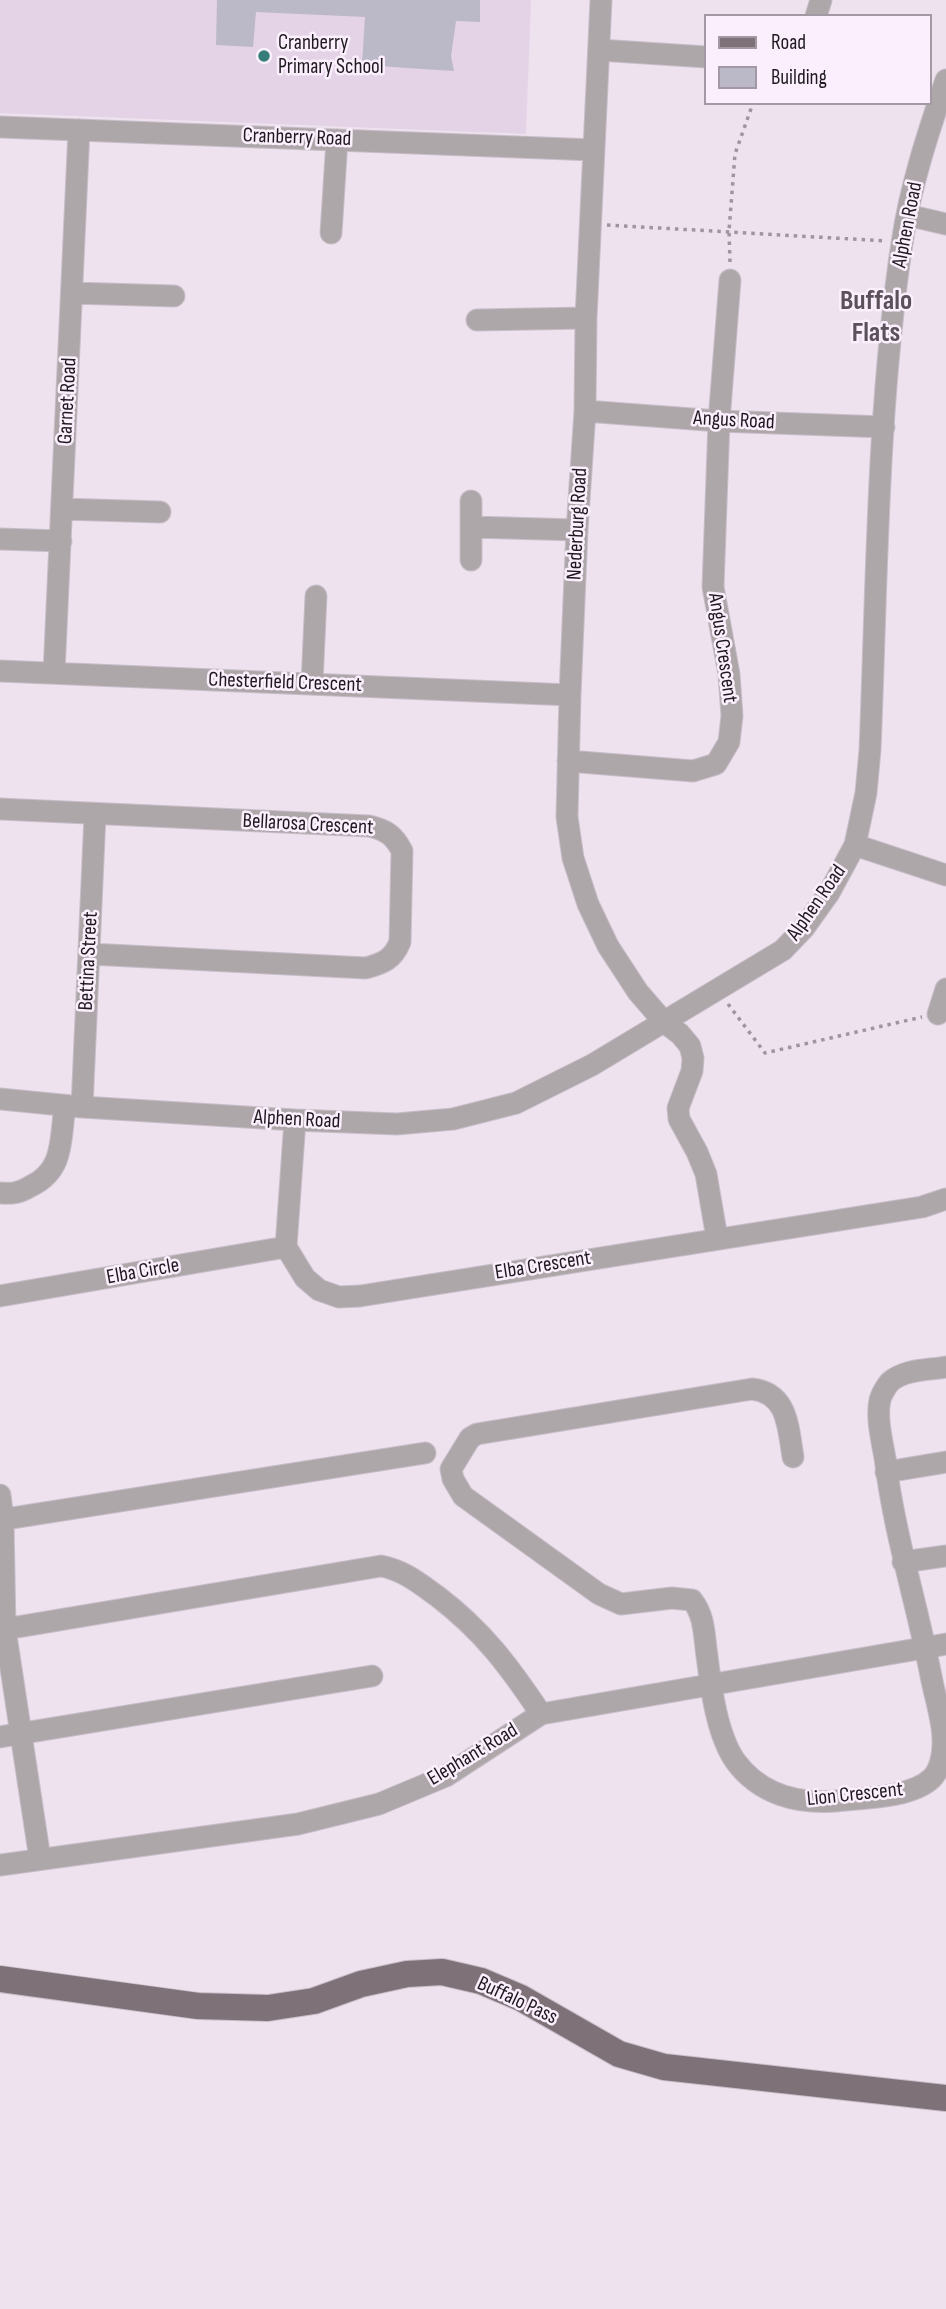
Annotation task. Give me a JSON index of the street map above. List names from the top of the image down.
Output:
{
  "streets": {
    "main road": ["Buffalo Pass"],
    "street": [
      "Cranberry Road",
      "Alphen Road",
      "Garnet Road",
      "Angus Road",
      "Nederburg Road",
      "Angus Crescent",
      "Chesterfield Crescent",
      "Bellarosa Crescent",
      "Bettina Street",
      "Elba Crescent",
      "Elba Circle",
      "Elephant Road",
      "Lion Crescent"
    ]
  },
  "crossings": [
    ["Cranberry Road", "Garnet Road"],
    ["Cranberry Road", "Nederburg Road"],
    ["Alphen Road", "Angus Road"],
    ["Alphen Road", "Nederburg Road"],
    ["Alphen Road", "Bettina Street"],
    ["Garnet Road", "Chesterfield Crescent"],
    ["Angus Road", "Nederburg Road"],
    ["Angus Road", "Angus Crescent"],
    ["Nederburg Road", "Angus Crescent"],
    ["Nederburg Road", "Chesterfield Crescent"],
    ["Nederburg Road", "Elba Crescent"],
    ["Bellarosa Crescent", "Bettina Street"],
    ["Elba Crescent", "Elba Circle"],
    ["Elephant Road", "Lion Crescent"]
  ],
  "districts": ["Buffalo Flats"],
  "places": ["Cranberry Primary School"],
  "legend": ["Road", "Building"]
}
